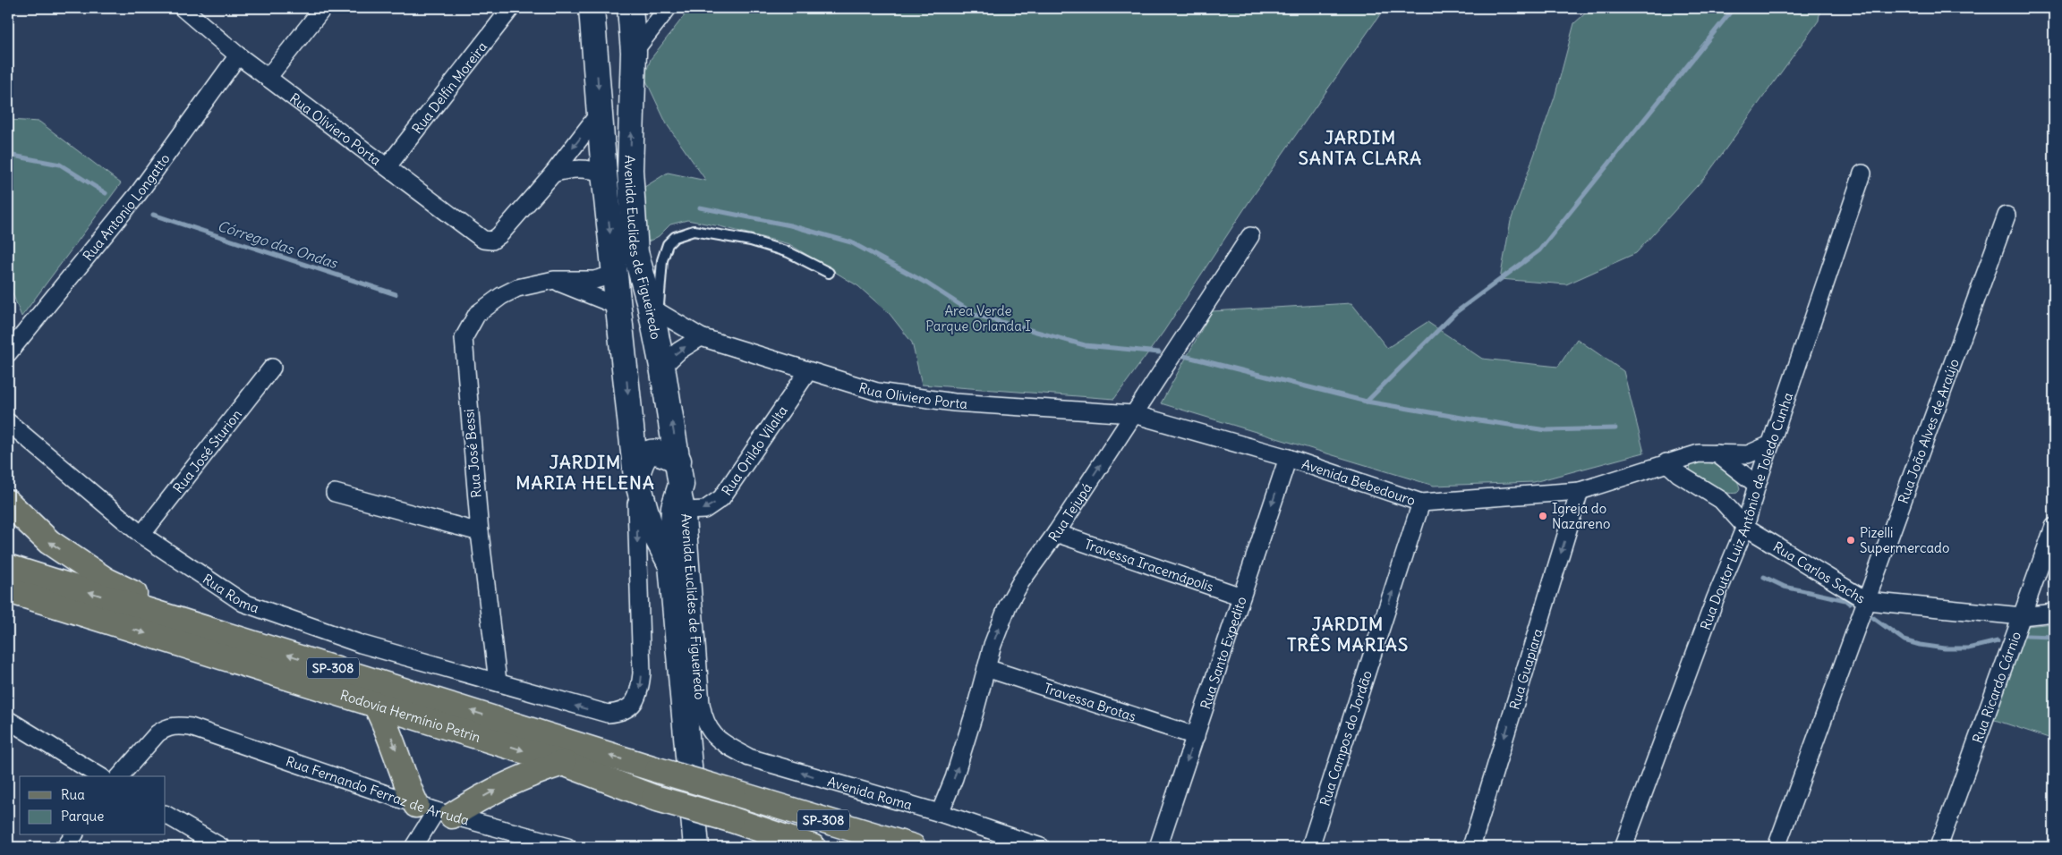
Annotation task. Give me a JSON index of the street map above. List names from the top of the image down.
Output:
{
  "streets": {
    "main road": ["SP-308", "Rodovia Hermínio Petrin"],
    "street": [
      "Rua Delfin Moreira",
      "Rua Oliviero Porta",
      "Rua Antonio Longatto",
      "Avenida Euclides de Figueiredo",
      "Rua João Alves de Araújo",
      "Rua José Sturion",
      "Rua Orildo Vilalta",
      "Rua José Bessi",
      "Avenida Bebedouro",
      "Rua Doutor Luiz Antônio de Toledo Cunha",
      "Rua Tejupá",
      "Travessa Iracemápolis",
      "Rua Carlos Sachs",
      "Rua Roma",
      "Rua Santo Expedito",
      "Rua Guapiara",
      "Rua Ricardo Cárnio",
      "Travessa Brotas",
      "Rua Campos do Jordão",
      "Rua Fernando Ferraz de Arruda",
      "Avenida Roma"
    ]
  },
  "crossings": [
    ["Rua Delfin Moreira", "Rua Oliviero Porta"],
    ["Rua Oliviero Porta", "Rua Antonio Longatto"],
    ["Rua Oliviero Porta", "Avenida Euclides de Figueiredo"],
    ["Rua Oliviero Porta", "Rua Orildo Vilalta"],
    ["Rua Oliviero Porta", "Avenida Bebedouro"],
    ["Rua Oliviero Porta", "Rua Tejupá"],
    ["Avenida Euclides de Figueiredo", "Rua Orildo Vilalta"],
    ["Avenida Euclides de Figueiredo", "Rua José Bessi"],
    ["Avenida Euclides de Figueiredo", "Rua Roma"],
    ["Avenida Euclides de Figueiredo", "Avenida Roma"],
    ["Rua João Alves de Araújo", "Rua Carlos Sachs"],
    ["Rua José Sturion", "Rua Roma"],
    ["Rua José Bessi", "Rua Roma"],
    ["Avenida Bebedouro", "Rua Doutor Luiz Antônio de Toledo Cunha"],
    ["Avenida Bebedouro", "Rua Tejupá"],
    ["Avenida Bebedouro", "Rua Carlos Sachs"],
    ["Avenida Bebedouro", "Rua Santo Expedito"],
    ["Avenida Bebedouro", "Rua Guapiara"],
    ["Avenida Bebedouro", "Rua Campos do Jordão"],
    ["Rua Doutor Luiz Antônio de Toledo Cunha", "Rua Carlos Sachs"],
    ["Rua Tejupá", "Travessa Iracemápolis"],
    ["Rua Tejupá", "Travessa Brotas"],
    ["Rua Tejupá", "Avenida Roma"],
    ["Travessa Iracemápolis", "Rua Santo Expedito"],
    ["Rua Carlos Sachs", "Rua Ricardo Cárnio"],
    ["Rua Santo Expedito", "Travessa Brotas"]
  ],
  "one_way": [
    "Rua Orildo Vilalta",
    "Rua Tejupá",
    "Rua Santo Expedito",
    "Rua Guapiara",
    "Rua Campos do Jordão",
    "Avenida Roma"
  ],
  "districts": ["JARDIM SANTA CLARA", "JARDIM MARIA HELENA", "JARDIM TRÊS MARIAS"],
  "water": ["Córrego das Ondas"],
  "parks": ["Area Verde Parque Orlanda I"],
  "places": ["Igreja do Nazareno", "Pizelli Supermercado"],
  "legend": ["Rua", "Parque"]
}
